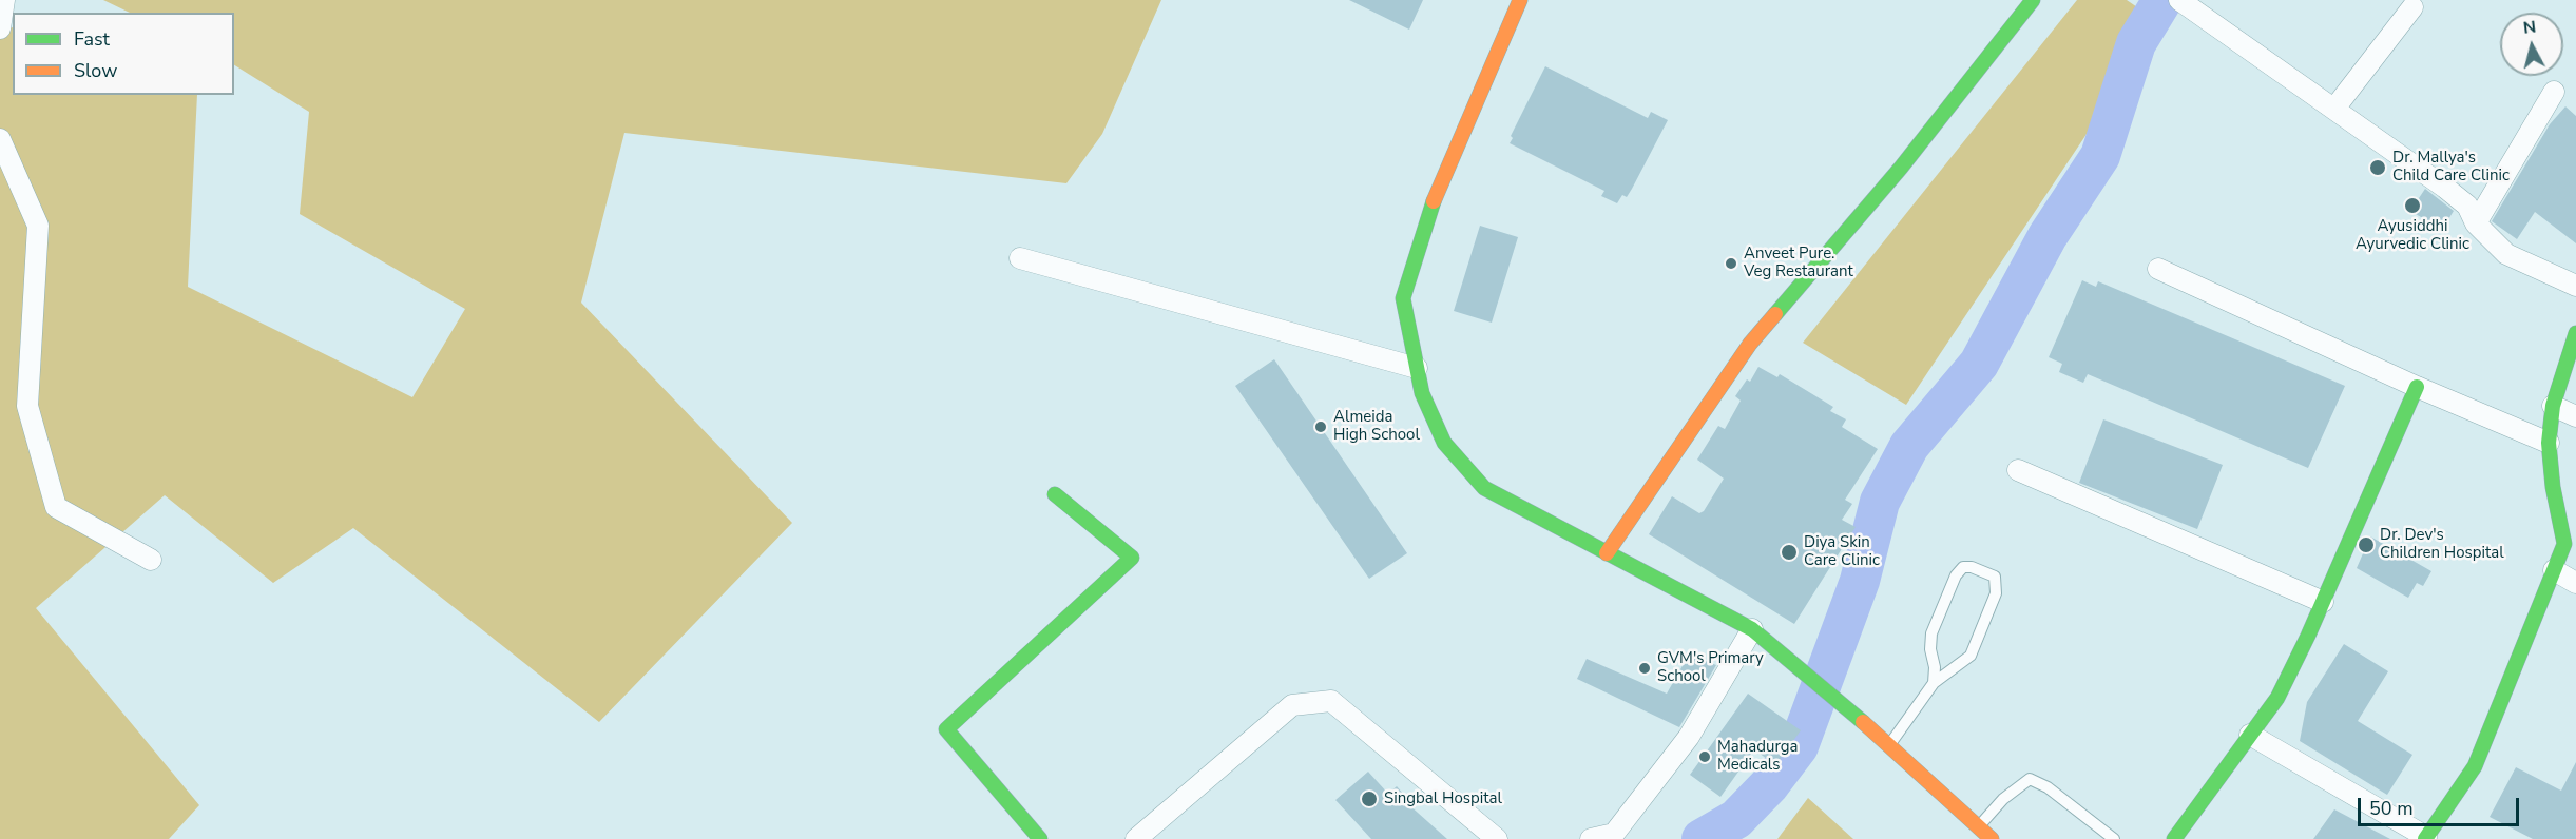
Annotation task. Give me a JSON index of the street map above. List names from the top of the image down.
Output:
{
  "places": [
    "Dr. Mallya's Child Care Clinic",
    "Ayusiddhi Ayurvedic Clinic",
    "Anveet Pure. Veg Restaurant",
    "Almeida High School",
    "Dr. Dev's Children Hospital",
    "Diya Skin Care Clinic",
    "GVM's Primary School",
    "Mahadurga Medicals",
    "Singbal Hospital"
  ],
  "legend": ["Fast", "Slow"],
  "scale_bar": "50 m",
  "north": "top"
}
